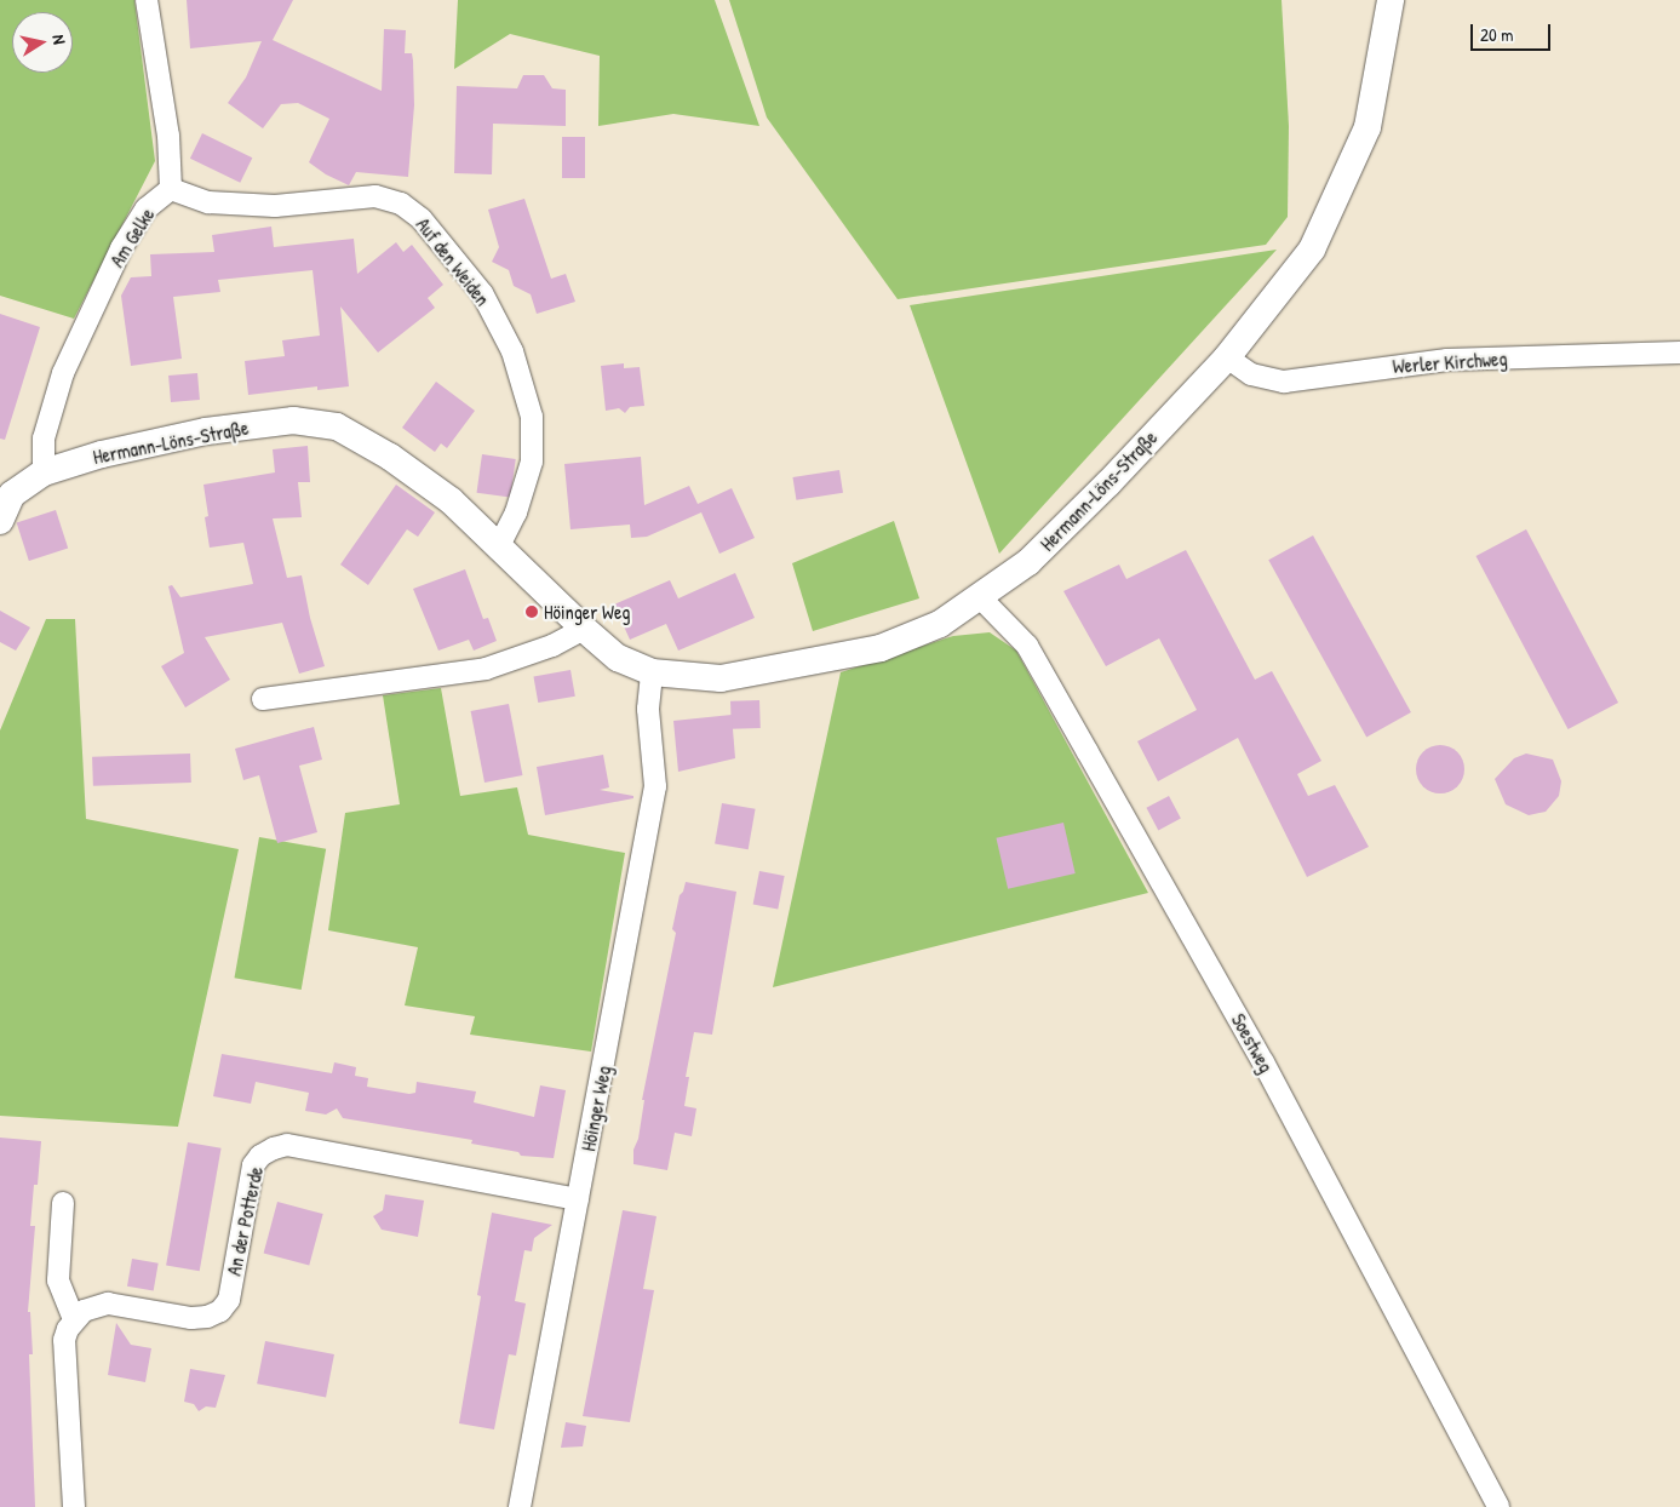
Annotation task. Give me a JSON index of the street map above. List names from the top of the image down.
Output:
{
  "streets": {
    "street": [
      "Am Gelke",
      "Auf den Weiden",
      "Werler Kirchweg",
      "Hermann-Löns-Straße",
      "Soestweg",
      "Höinger Weg",
      "An der Potterde"
    ]
  },
  "crossings": [
    ["Am Gelke", "Auf den Weiden"],
    ["Am Gelke", "Hermann-Löns-Straße"],
    ["Auf den Weiden", "Hermann-Löns-Straße"],
    ["Werler Kirchweg", "Hermann-Löns-Straße"],
    ["Hermann-Löns-Straße", "Soestweg"],
    ["Hermann-Löns-Straße", "Höinger Weg"],
    ["Höinger Weg", "An der Potterde"]
  ],
  "places": ["Höinger Weg"],
  "scale_bar": "20 m",
  "north": "right"
}
